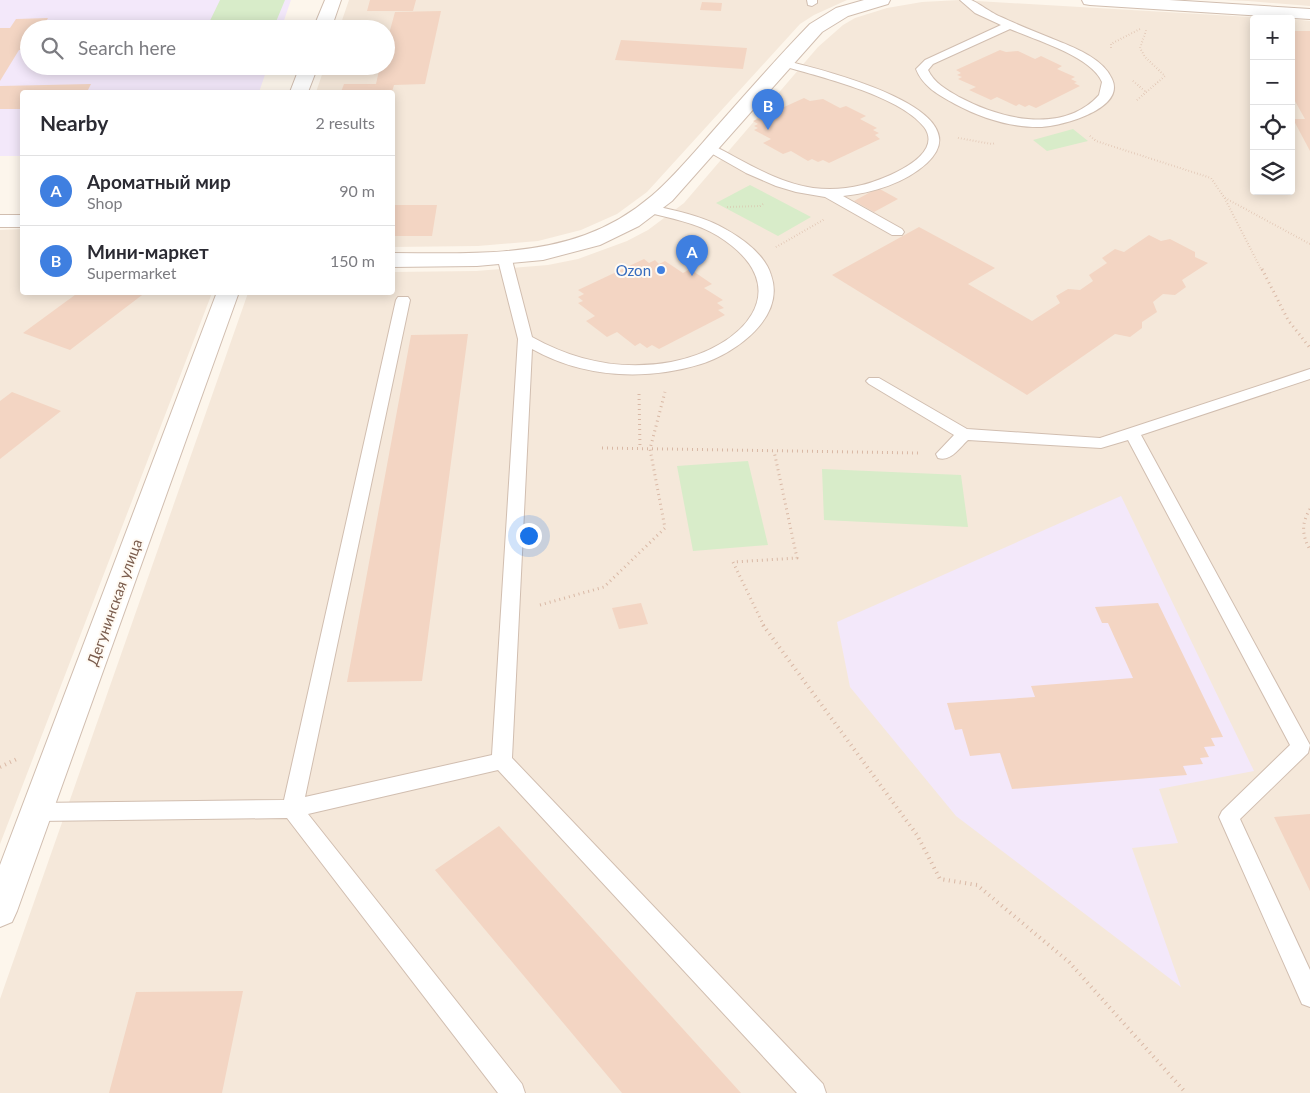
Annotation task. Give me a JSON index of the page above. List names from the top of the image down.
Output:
{
  "streets": {
    "street": ["Дегунинская улица"]
  },
  "places": ["Ozon"],
  "page": {
    "map_buttons": ["+", "−"],
    "search": "Search here",
    "pins": ["B", "A"],
    "heading": ["Nearby", "2 results"],
    "list": [
      {
        "mark": "A",
        "name": "Ароматный мир",
        "note": "Shop",
        "value": "90 m"
      },
      {
        "mark": "B",
        "name": "Мини-маркет",
        "note": "Supermarket",
        "value": "150 m"
      }
    ]
  }
}
